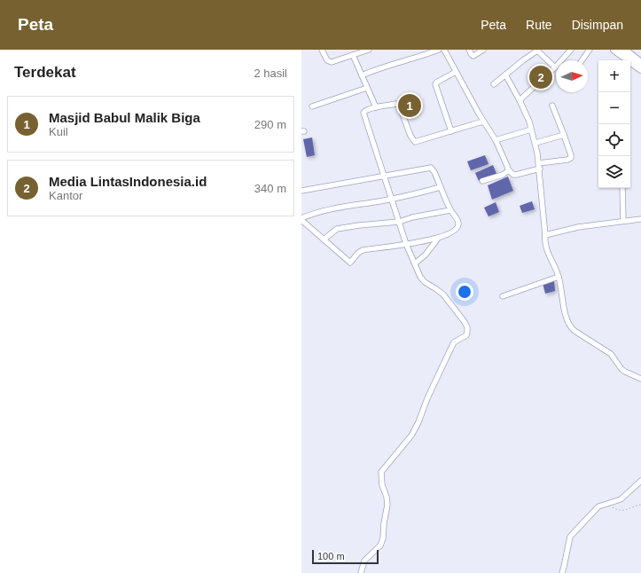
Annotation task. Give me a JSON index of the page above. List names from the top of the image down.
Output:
{
  "scale_bar": "100 m",
  "north": "right",
  "page": {
    "header": "Peta",
    "nav": ["Peta", "Rute", "Disimpan"],
    "heading": ["Terdekat", "2 hasil"],
    "map_buttons": ["+", "−"],
    "pins": ["2", "1"],
    "list": [
      {
        "mark": "1",
        "name": "Masjid Babul Malik Biga",
        "note": "Kuil",
        "value": "290 m"
      },
      {
        "mark": "2",
        "name": "Media LintasIndonesia.id",
        "note": "Kantor",
        "value": "340 m"
      }
    ],
    "scale": "100 m"
  }
}
